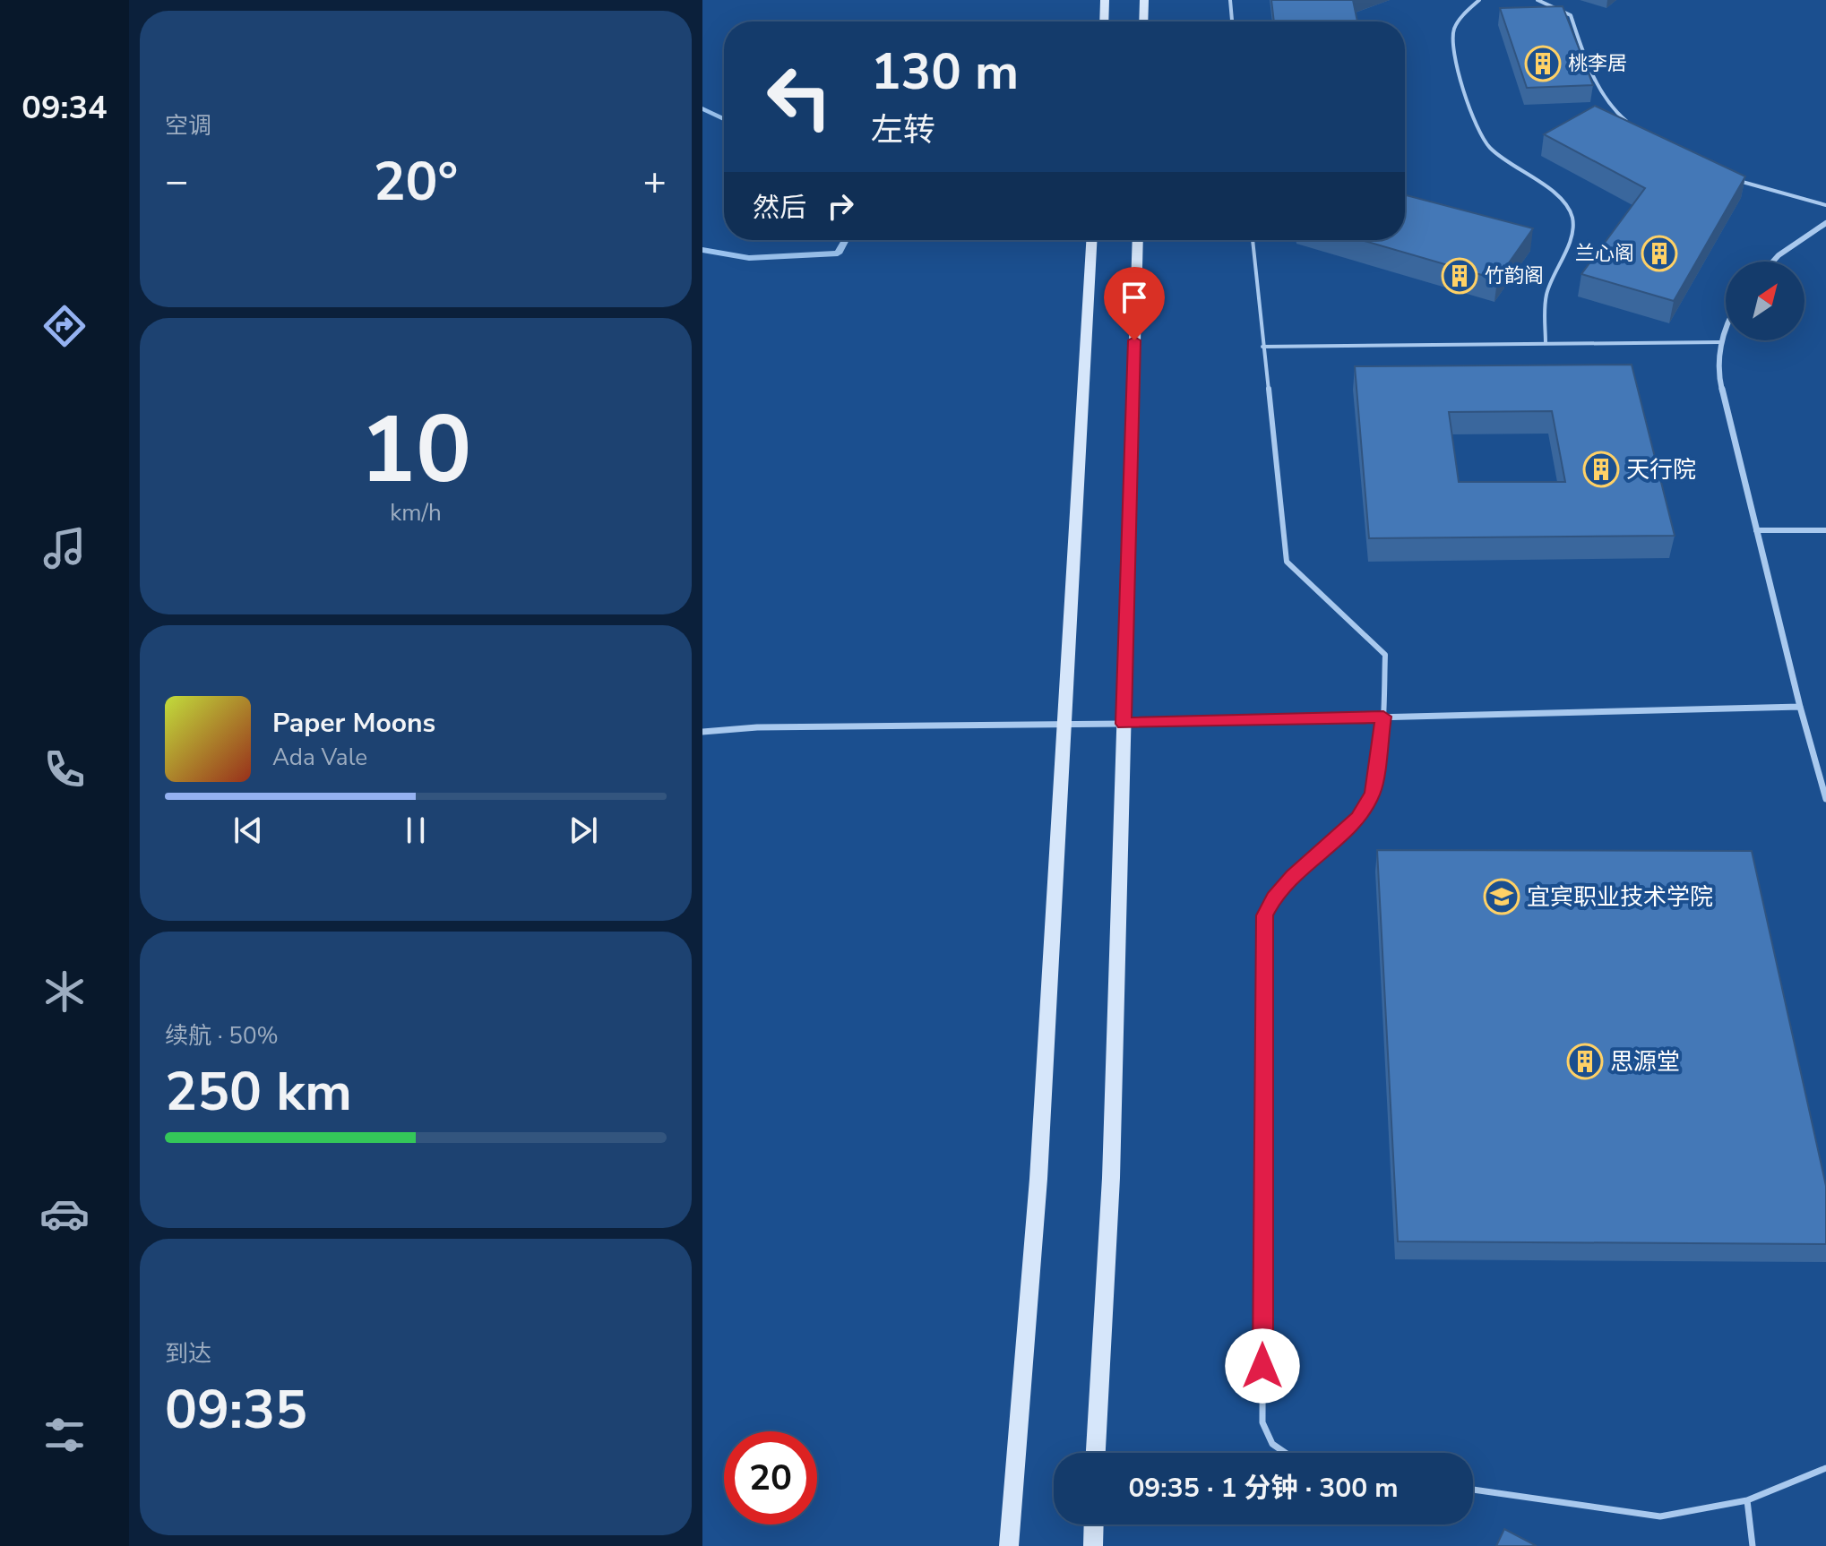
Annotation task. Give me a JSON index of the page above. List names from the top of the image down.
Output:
{
  "places": {
    "building": [
      "桃李居",
      "兰心阁",
      "竹韵阁",
      "天行院",
      "思源堂"
    ],
    "school or university": ["宜宾职业技术学院"]
  },
  "north": "top right",
  "page": {
    "tabs": "09:34",
    "tile": [
      "空调",
      ["10", "km/h"],
      ["续航 · 50%", "250 km"],
      ["到达", "09:35"]
    ],
    "turn": ["130 m", "左转"],
    "heat": ["−", "20°", "+"],
    "then": "然后",
    "song": ["Paper Moons", "Ada Vale"],
    "limit": "20",
    "trip": "09:35 · 1 分钟 · 300 m"
  }
}
